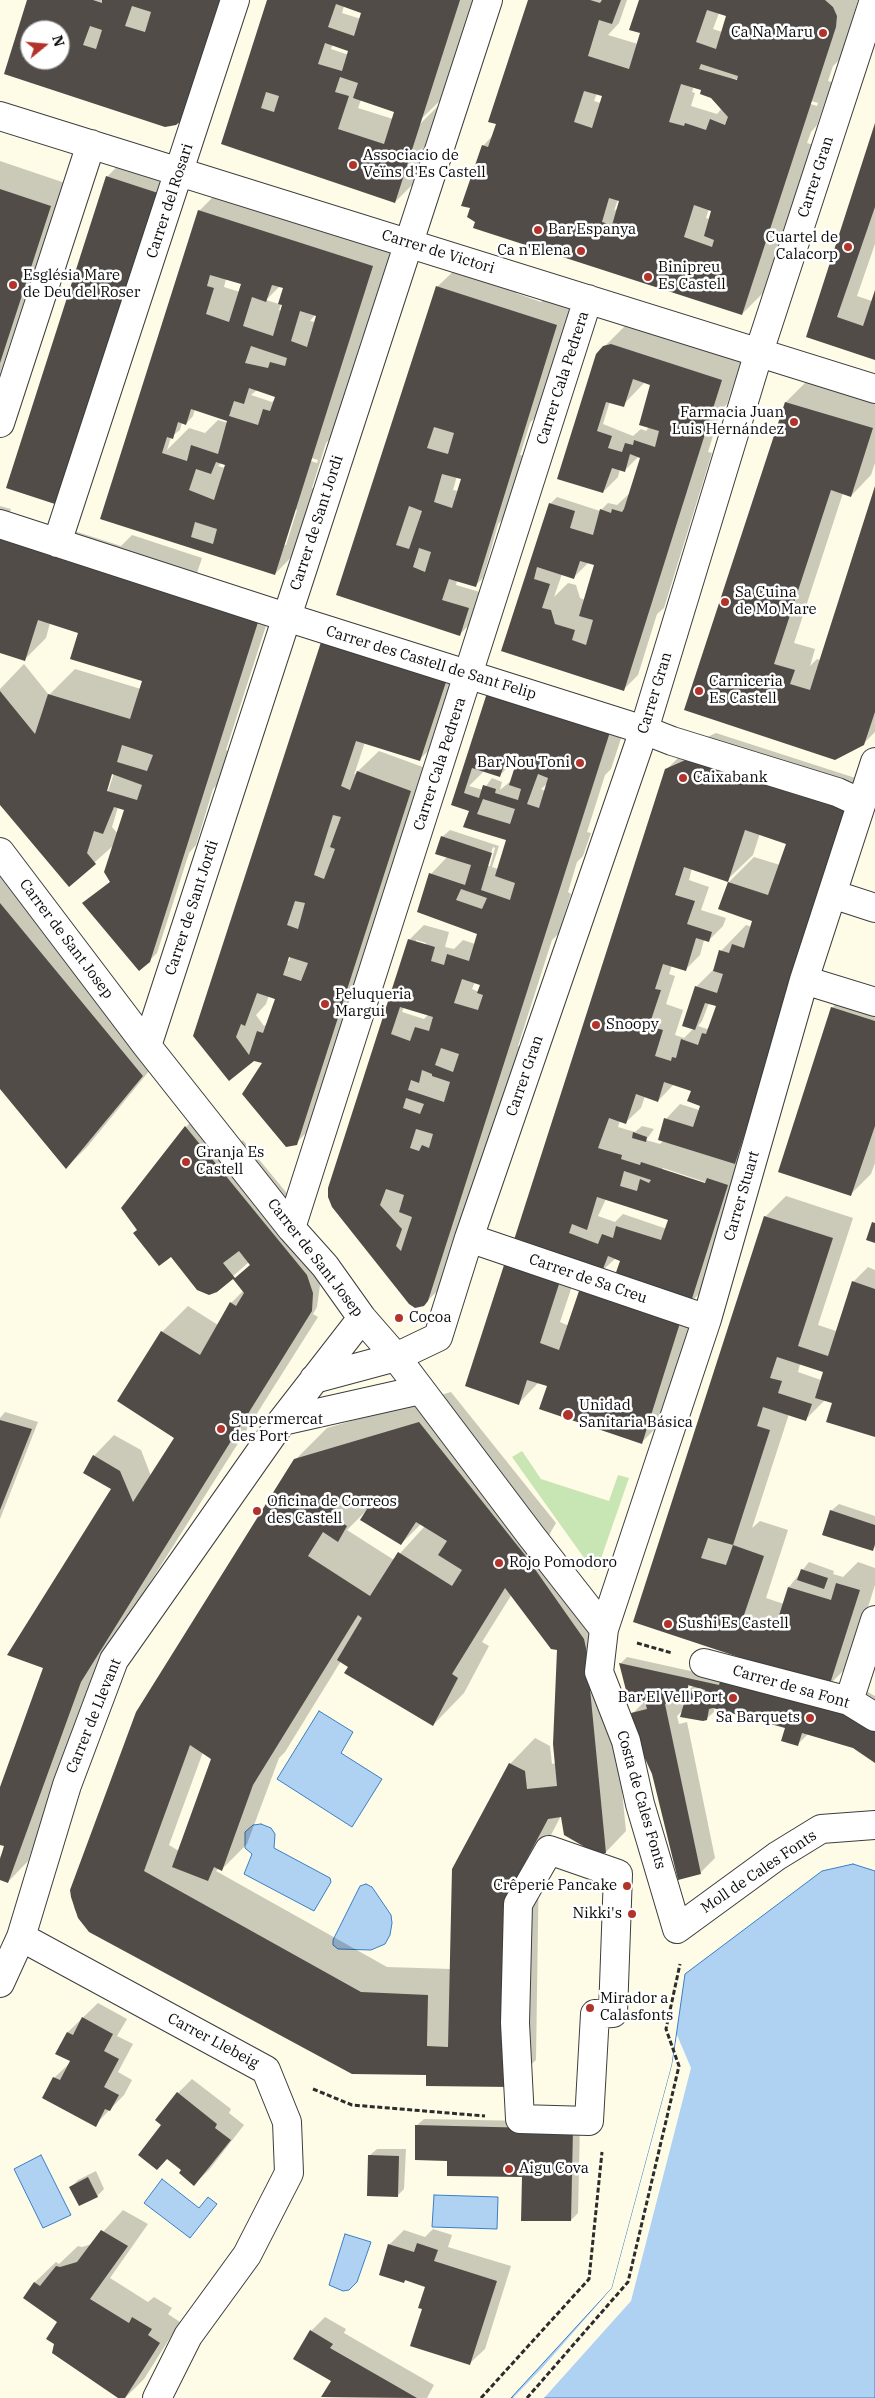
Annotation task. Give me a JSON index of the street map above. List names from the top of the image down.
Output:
{
  "streets": {
    "street": [
      "Carrer Gran",
      "Carrer del Rosari",
      "Carrer de Victori",
      "Carrer Cala Pedrera",
      "Carrer de Sant Jordi",
      "Carrer des Castell de Sant Felip",
      "Carrer de Sant Josep",
      "Carrer Stuart",
      "Carrer de Sa Creu",
      "Carrer de sa Font",
      "Carrer de Llevant",
      "Costa de Cales Fonts",
      "Moll de Cales Fonts",
      "Carrer Llebeig"
    ]
  },
  "crossings": [
    ["Carrer Gran", "Carrer de Victori"],
    ["Carrer Gran", "Carrer des Castell de Sant Felip"],
    ["Carrer Gran", "Carrer de Sant Josep"],
    ["Carrer Gran", "Carrer de Sa Creu"],
    ["Carrer del Rosari", "Carrer de Victori"],
    ["Carrer del Rosari", "Carrer des Castell de Sant Felip"],
    ["Carrer de Victori", "Carrer Cala Pedrera"],
    ["Carrer de Victori", "Carrer de Sant Jordi"],
    ["Carrer Cala Pedrera", "Carrer des Castell de Sant Felip"],
    ["Carrer Cala Pedrera", "Carrer de Sant Josep"],
    ["Carrer de Sant Jordi", "Carrer des Castell de Sant Felip"],
    ["Carrer de Sant Jordi", "Carrer de Sant Josep"],
    ["Carrer des Castell de Sant Felip", "Carrer Stuart"],
    ["Carrer de Sant Josep", "Carrer Stuart"],
    ["Carrer de Sant Josep", "Carrer de Llevant"],
    ["Carrer de Sant Josep", "Costa de Cales Fonts"],
    ["Carrer Stuart", "Carrer de Sa Creu"],
    ["Carrer Stuart", "Costa de Cales Fonts"],
    ["Carrer de Llevant", "Carrer Llebeig"],
    ["Costa de Cales Fonts", "Moll de Cales Fonts"]
  ],
  "places": [
    "Ca Na Maru",
    "Associacio de Veïns d'Es Castell",
    "Bar Espanya",
    "Cuartel de Calacorp",
    "Ca n'Elena",
    "Binipreu Es Castell",
    "Església Mare de Deu del Roser",
    "Farmacia Juan Luis Hernández",
    "Sa Cuina de Mo Mare",
    "Carniceria Es Castell",
    "Bar Nou Toni",
    "Caixabank",
    "Peluqueria Margui",
    "Snoopy",
    "Granja Es Castell",
    "Cocoa",
    "Unidad Sanitaria Básica",
    "Supermercat des Port",
    "Oficina de Correos des Castell",
    "Rojo Pomodoro",
    "Sushi Es Castell",
    "Bar El Vell Port",
    "Sa Barquets",
    "Crêperie Pancake",
    "Nikki's",
    "Mirador a Calasfonts",
    "Aigu Cova"
  ],
  "north": "right"
}
